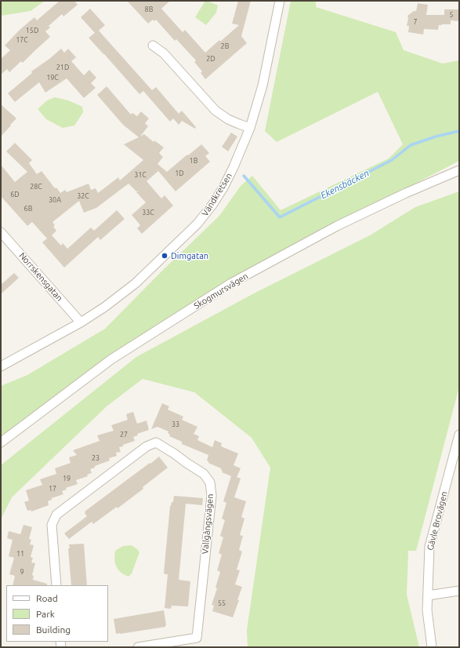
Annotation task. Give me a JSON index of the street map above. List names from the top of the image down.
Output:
{
  "streets": {
    "street": [
      "Vändkretsen",
      "Norrskensgatan",
      "Skogmursvägen",
      "Gävle Brovägen",
      "Vallgångsvägen"
    ]
  },
  "crossings": [
    ["Vändkretsen", "Norrskensgatan"]
  ],
  "water": ["Ekensbäcken"],
  "places": ["Dimgatan"],
  "house_numbers": [
    "8B",
    "5",
    "7",
    "15D",
    "17C",
    "2B",
    "2D",
    "21D",
    "19C",
    "1B",
    "1D",
    "31C",
    "28C",
    "6D",
    "32C",
    "30A",
    "6B",
    "33C",
    "33",
    "27",
    "23",
    "19",
    "17",
    "11",
    "9",
    "55"
  ],
  "legend": ["Road", "Park", "Building"]
}
